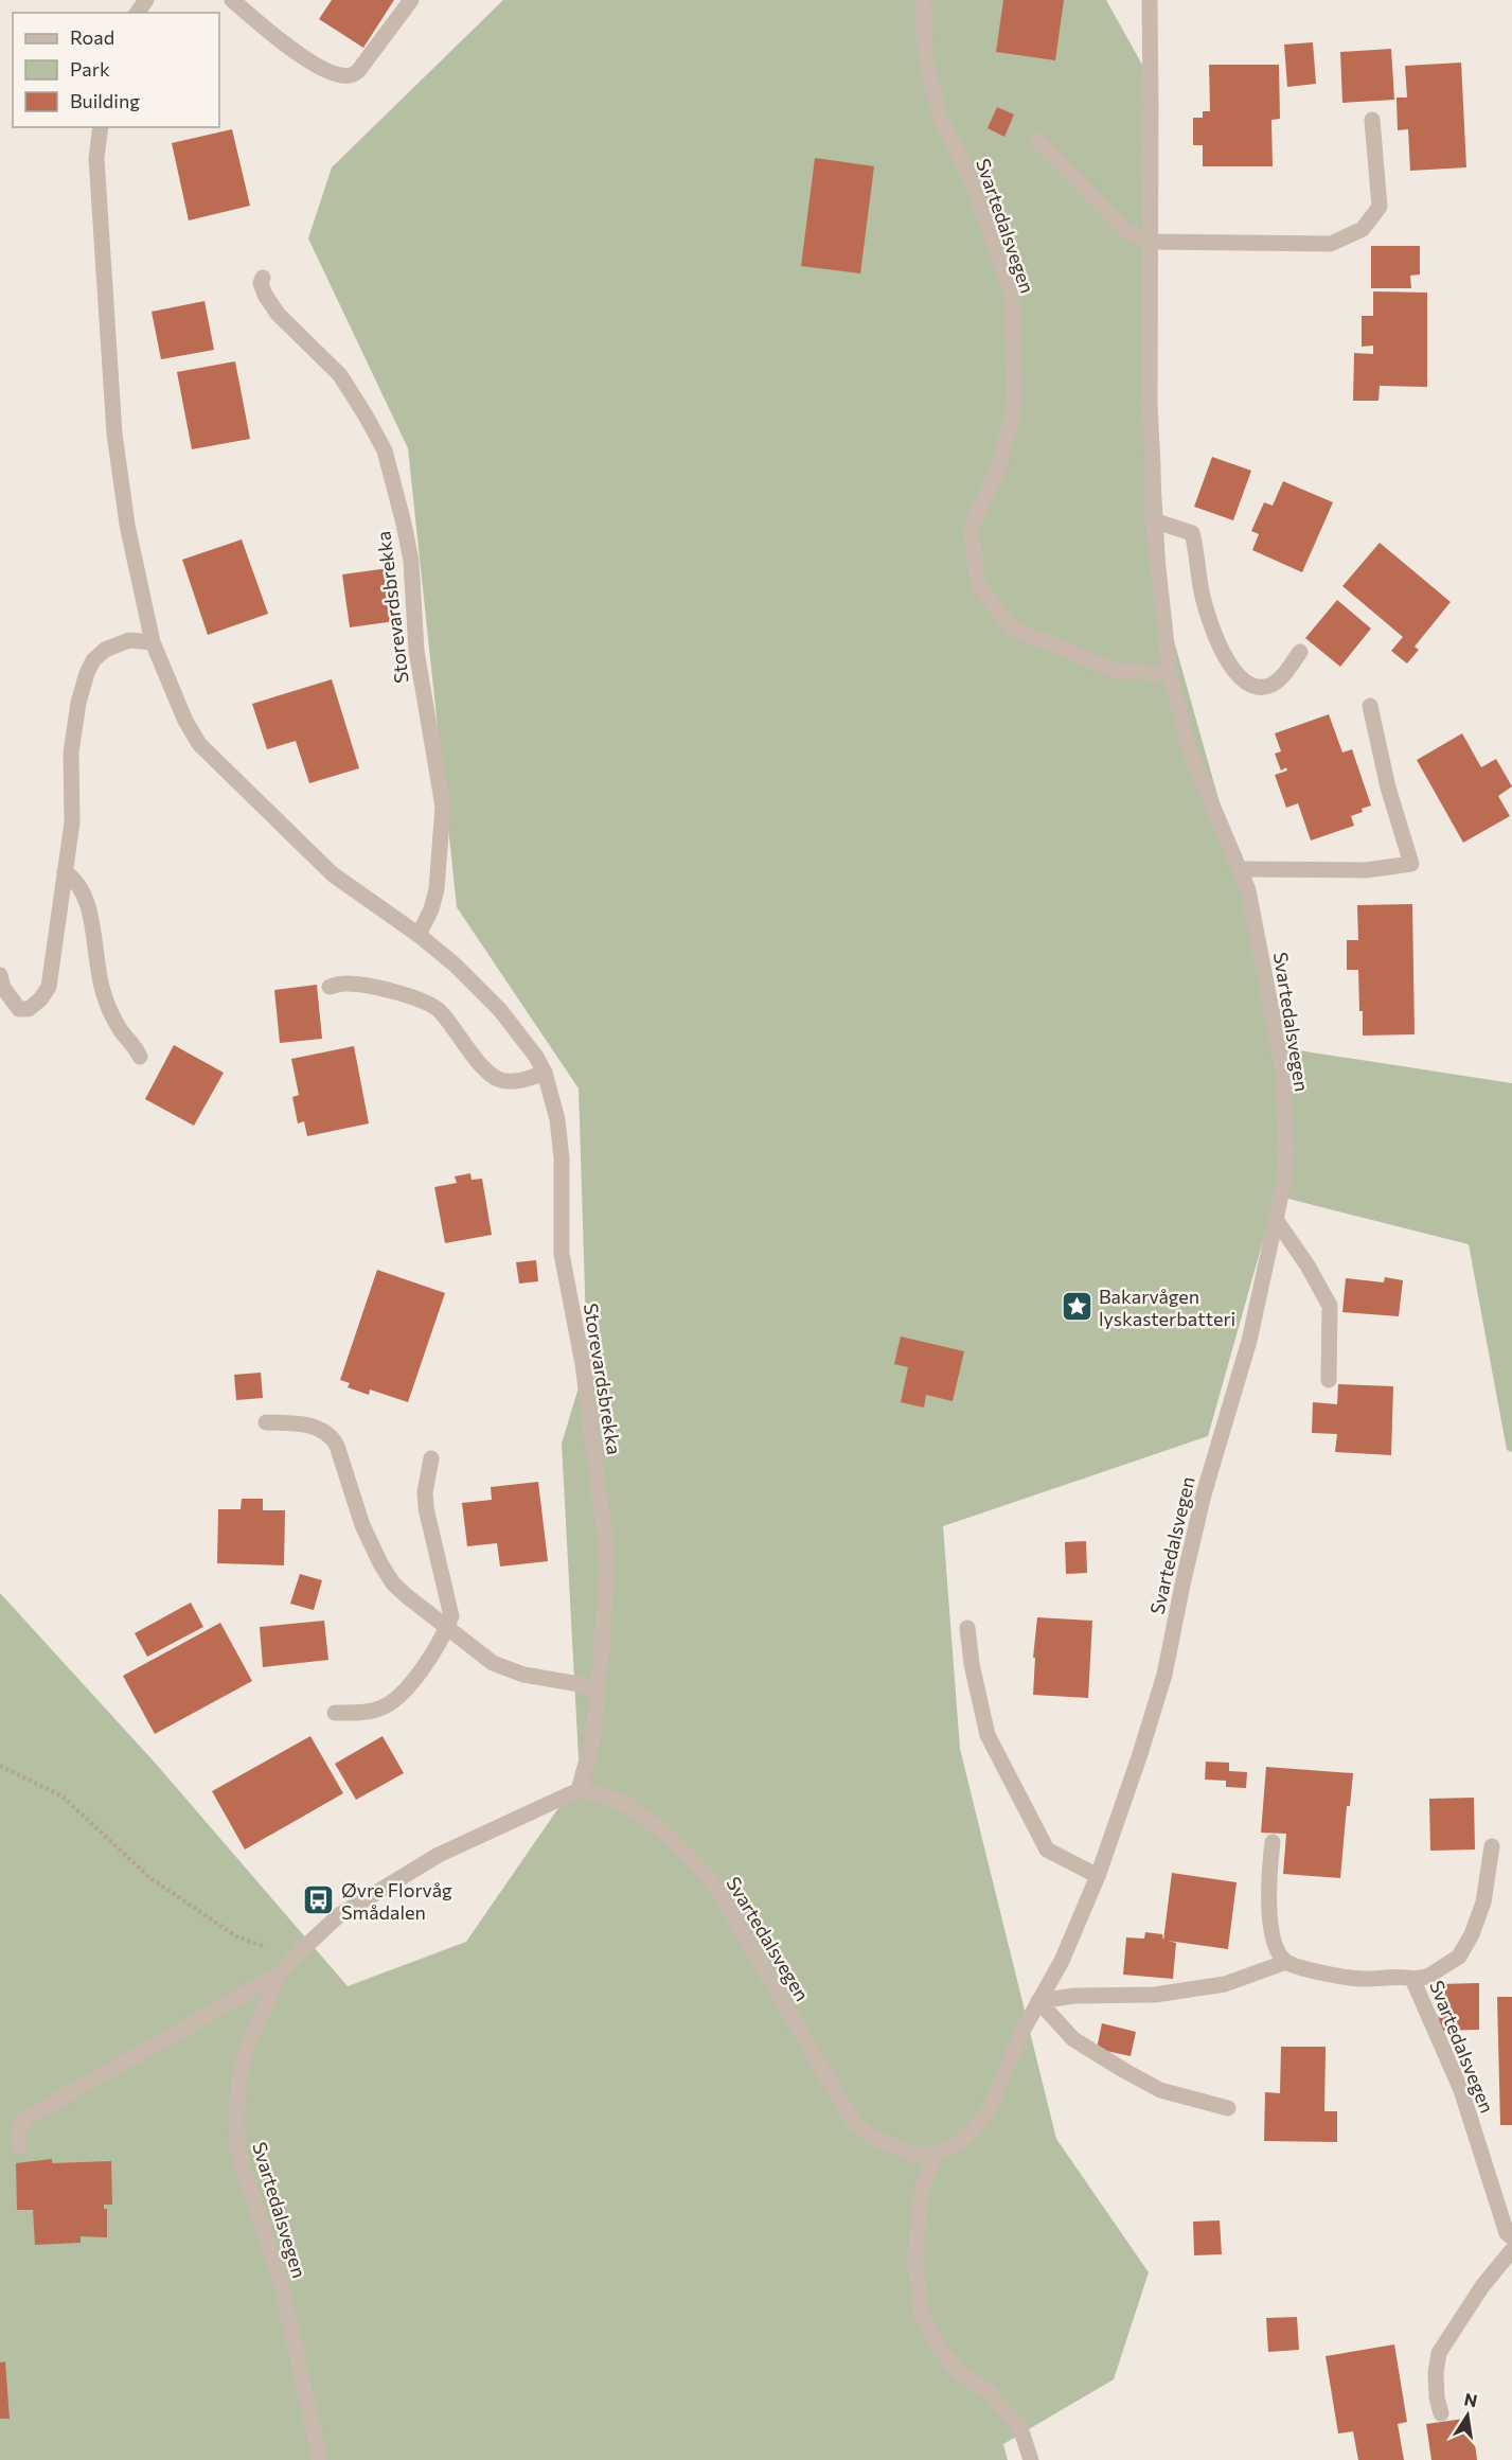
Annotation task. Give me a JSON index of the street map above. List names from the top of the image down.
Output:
{
  "streets": {
    "street": ["Svartedalsvegen", "Storevardsbrekka"]
  },
  "crossings": [
    ["Svartedalsvegen", "Storevardsbrekka"]
  ],
  "places": {
    "place": ["Bakarvågen lyskasterbatteri"],
    "bus stop": ["Øvre Florvåg Smådalen"]
  },
  "legend": ["Road", "Park", "Building"],
  "north": "top"
}
